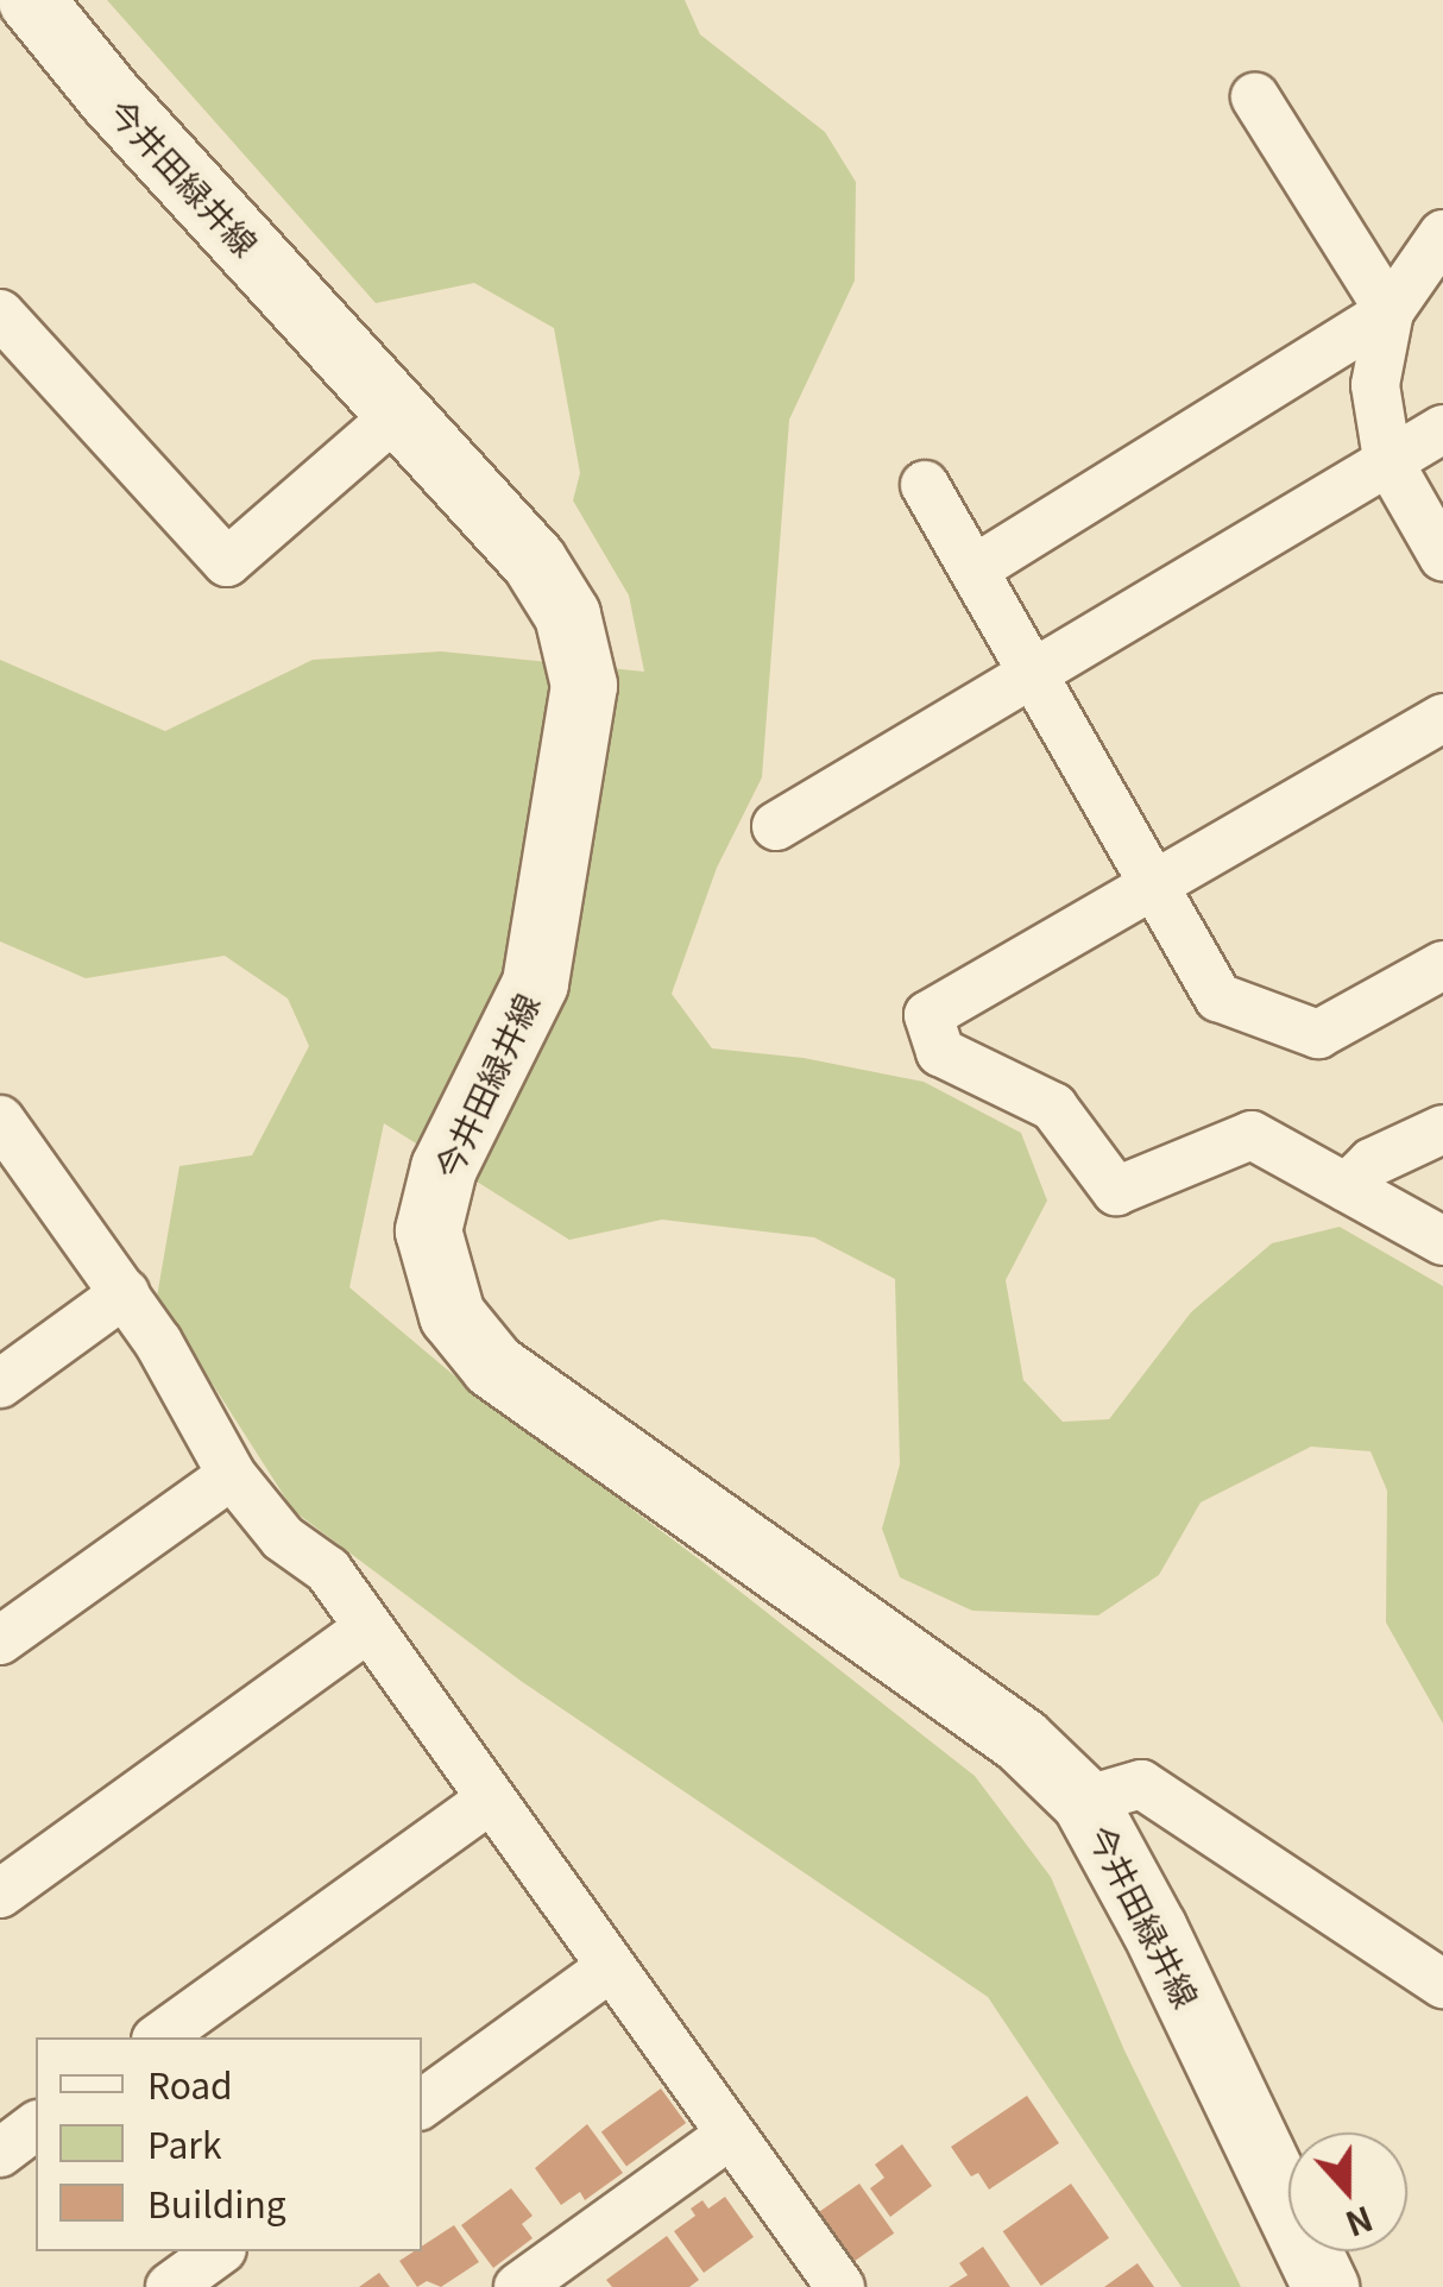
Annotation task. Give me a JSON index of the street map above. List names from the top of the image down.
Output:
{
  "streets": {
    "main road": ["今井田緑井線"]
  },
  "legend": ["Road", "Park", "Building"],
  "north": "bottom"
}
